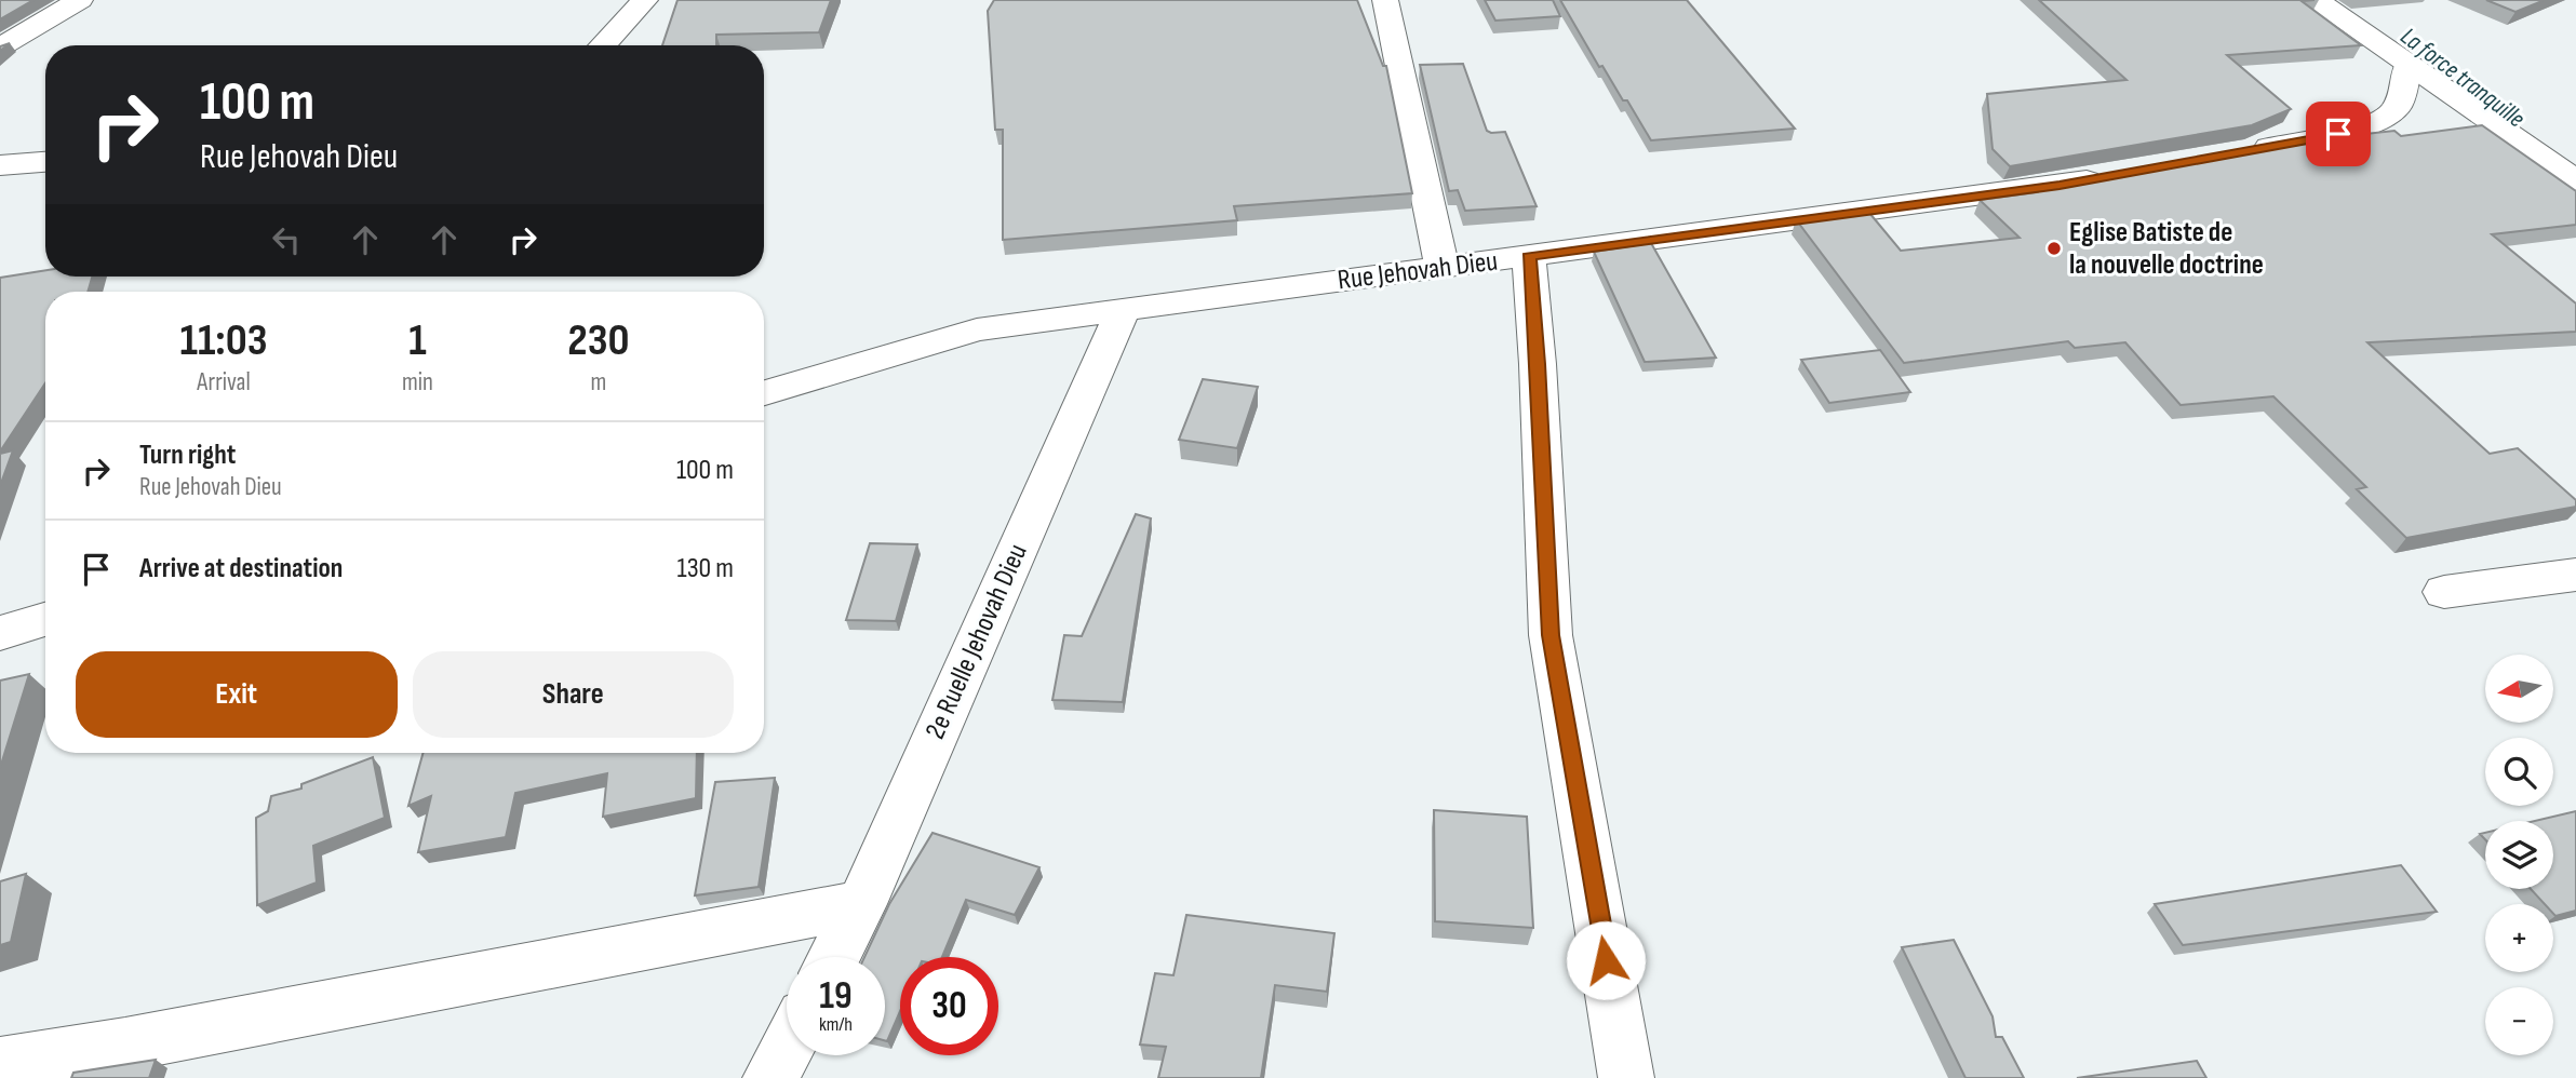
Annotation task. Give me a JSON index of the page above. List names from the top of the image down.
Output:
{
  "streets": {
    "street": ["Rue Jehovah Dieu", "2e Ruelle Jehovah Dieu"]
  },
  "crossings": [
    ["Rue Jehovah Dieu", "2e Ruelle Jehovah Dieu"]
  ],
  "water": ["La force tranquille"],
  "places": ["Eglise Batiste de la nouvelle doctrine"],
  "north": "left",
  "page": {
    "turn": ["100 m", "Rue Jehovah Dieu"],
    "eta": [
      "11:03",
      "Arrival",
      "1",
      "min",
      "230",
      "m"
    ],
    "list": [
      {
        "name": "Turn right",
        "note": "Rue Jehovah Dieu",
        "value": "100 m"
      },
      {
        "name": "Arrive at destination",
        "value": "130 m"
      }
    ],
    "buttons": ["Exit", "Share"],
    "map_buttons": ["+", "−"],
    "speed": "19 km/h",
    "limit": "30"
  }
}
